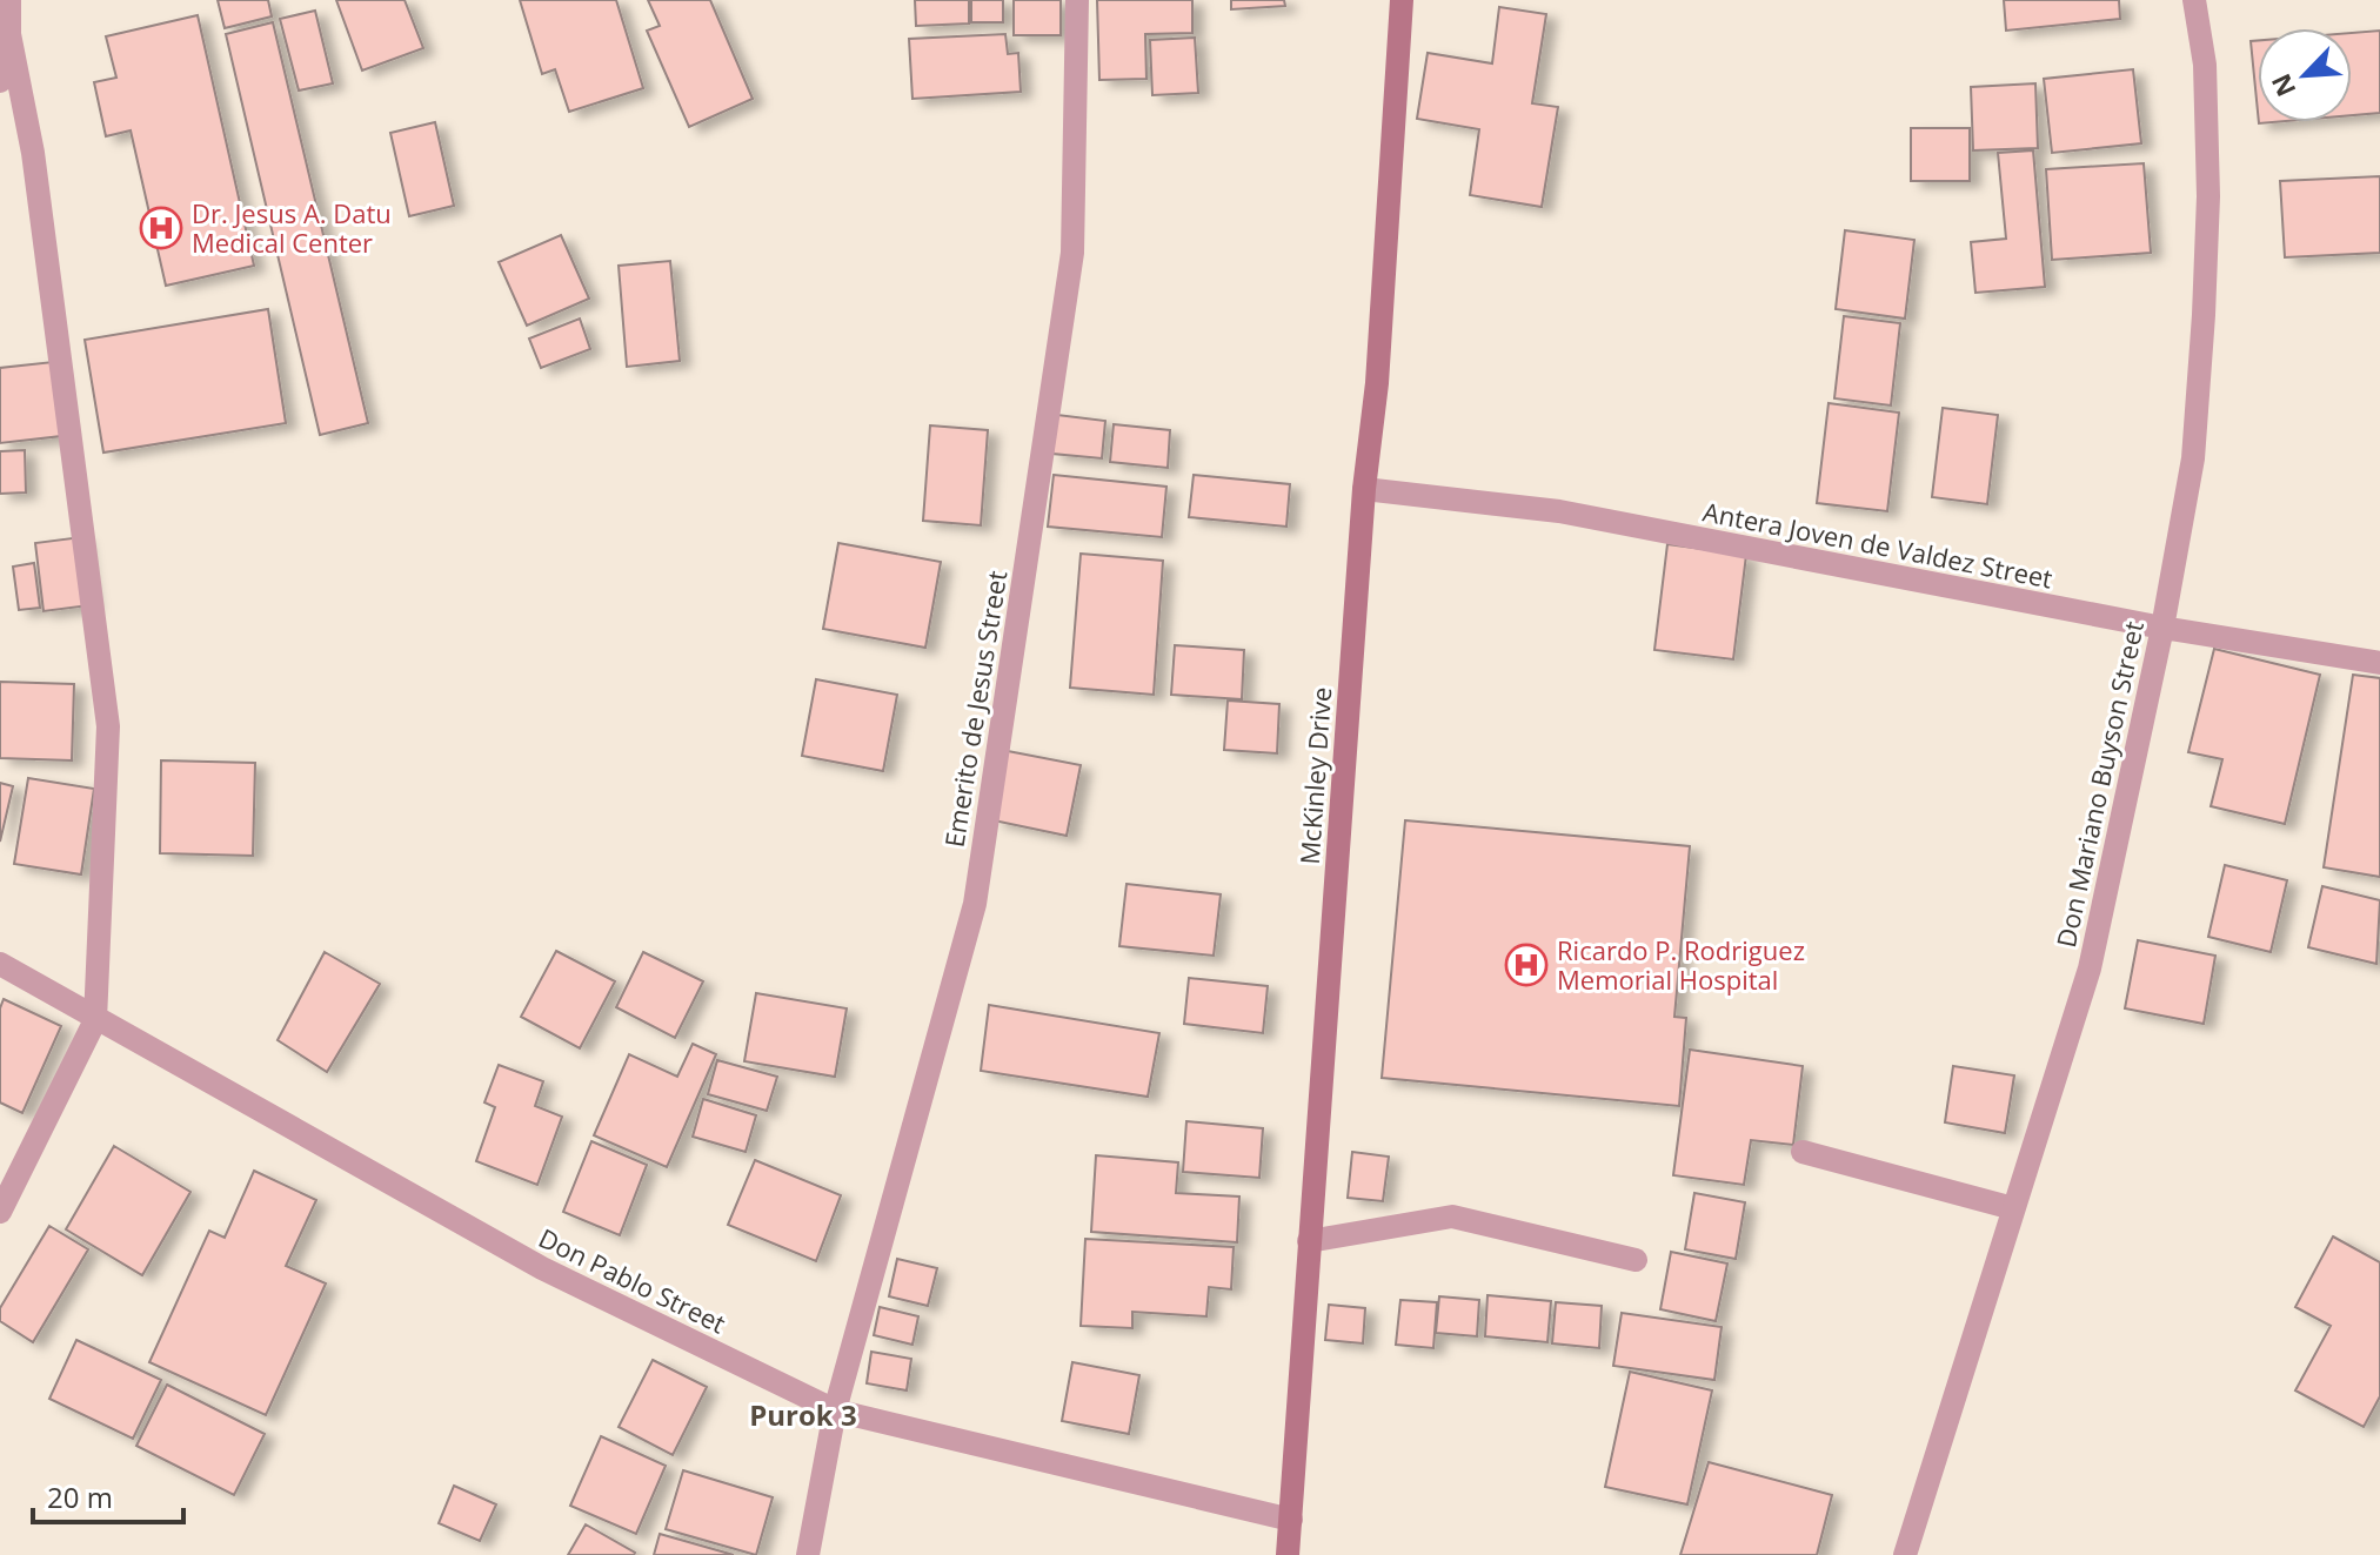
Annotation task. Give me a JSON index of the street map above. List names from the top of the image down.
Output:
{
  "streets": {
    "main road": ["McKinley Drive"],
    "street": [
      "Antera Joven de Valdez Street",
      "Emerito de Jesus Street",
      "Don Mariano Buyson Street",
      "Don Pablo Street"
    ]
  },
  "crossings": [
    ["Antera Joven de Valdez Street", "McKinley Drive"],
    ["Antera Joven de Valdez Street", "Don Mariano Buyson Street"],
    ["Emerito de Jesus Street", "Don Pablo Street"],
    ["McKinley Drive", "Don Pablo Street"]
  ],
  "districts": ["Purok 3"],
  "places": {
    "hospital": ["Dr. Jesus A. Datu Medical Center", "Ricardo P. Rodriguez Memorial Hospital"]
  },
  "scale_bar": "20 m",
  "north": "bottom left"
}
